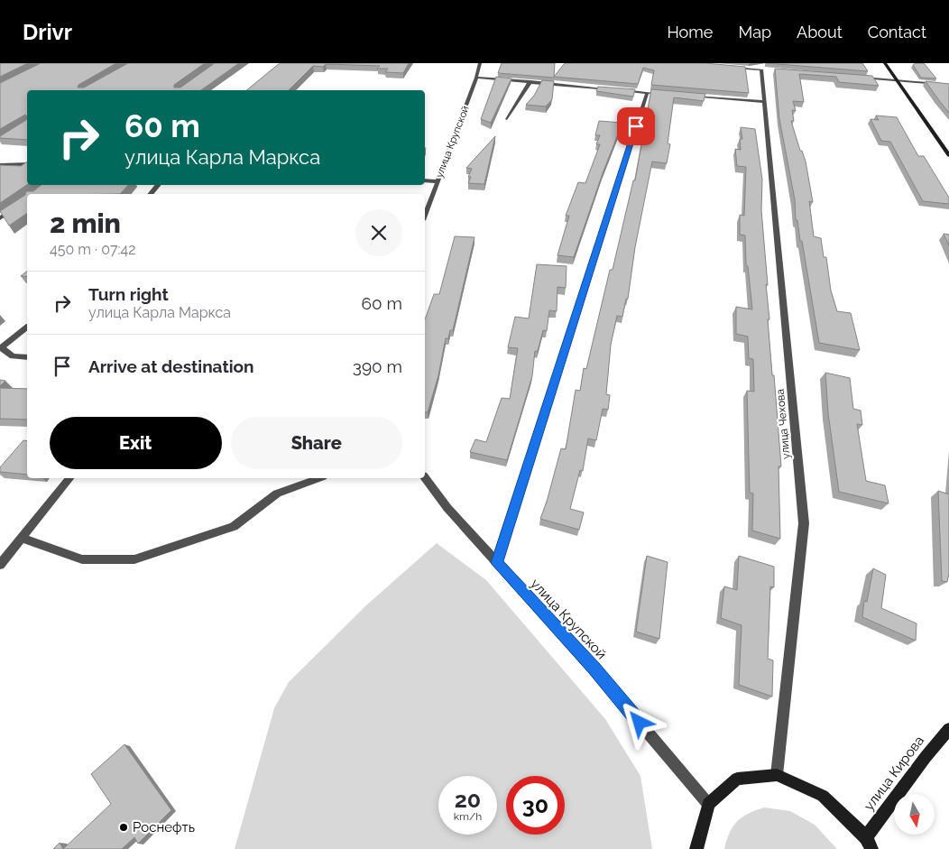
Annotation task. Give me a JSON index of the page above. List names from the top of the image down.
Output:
{
  "streets": {
    "main road": ["улица Кирова"],
    "street": ["улица Крупской", "улица Чехова"]
  },
  "places": ["Роснефть"],
  "north": "bottom",
  "page": {
    "header": "Drivr",
    "nav": [
      "Home",
      "Map",
      "About",
      "Contact"
    ],
    "turn": ["60 m", "улица Карла Маркса"],
    "heading": ["2 min", "450 m · 07:42"],
    "list": [
      {
        "name": "Turn right",
        "note": "улица Карла Маркса",
        "value": "60 m"
      },
      {
        "name": "Arrive at destination",
        "value": "390 m"
      }
    ],
    "buttons": ["Exit", "Share"],
    "speed": "20 km/h",
    "limit": "30"
  }
}
